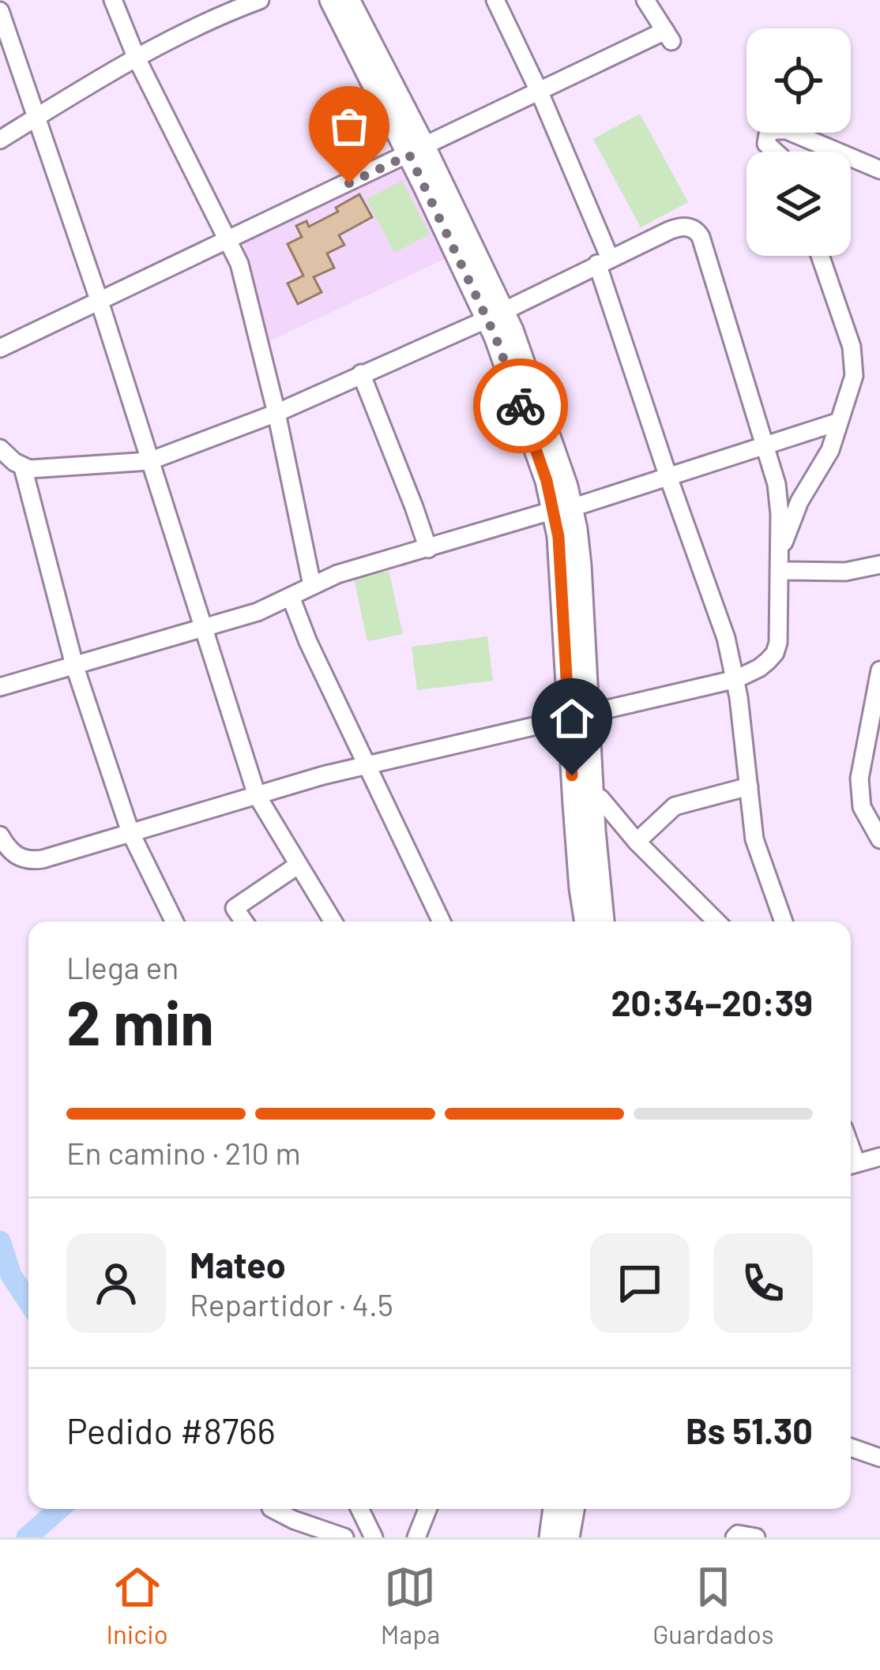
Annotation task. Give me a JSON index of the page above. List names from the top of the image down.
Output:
{
  "page": {
    "heading": ["2 min", "Llega en", "20:34–20:39"],
    "panel": [
      "Mateo",
      "Repartidor · 4.5",
      "Pedido #8766",
      "Bs 51.30"
    ],
    "bar": "En camino · 210 m",
    "tabs": ["Inicio", "Mapa", "Guardados"]
  }
}
